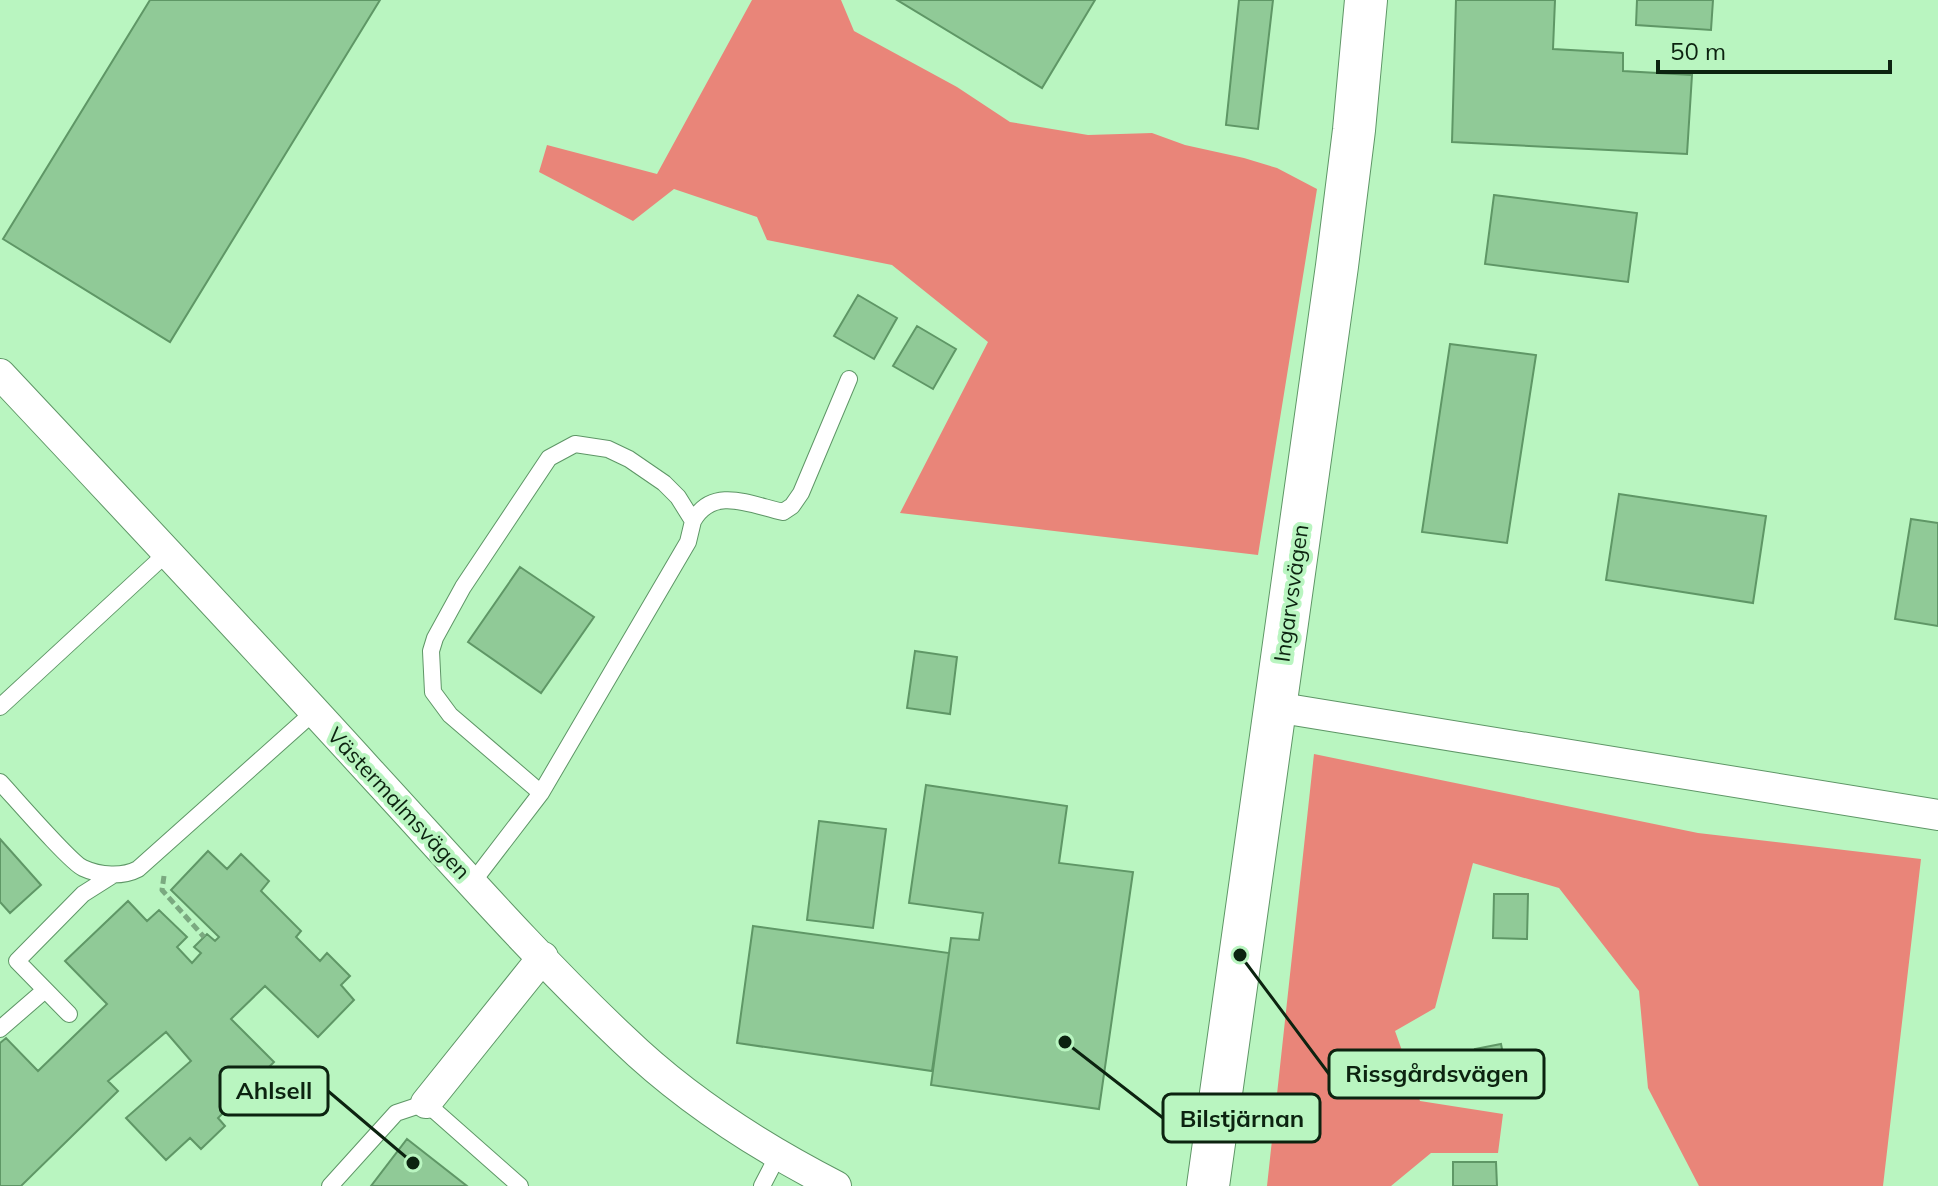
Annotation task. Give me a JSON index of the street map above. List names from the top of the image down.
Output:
{
  "streets": {
    "street": ["Ingarvsvägen", "Västermalmsvägen"]
  },
  "places": ["Rissgårdsvägen", "Bilstjärnan", "Ahlsell"],
  "scale_bar": "50 m"
}
